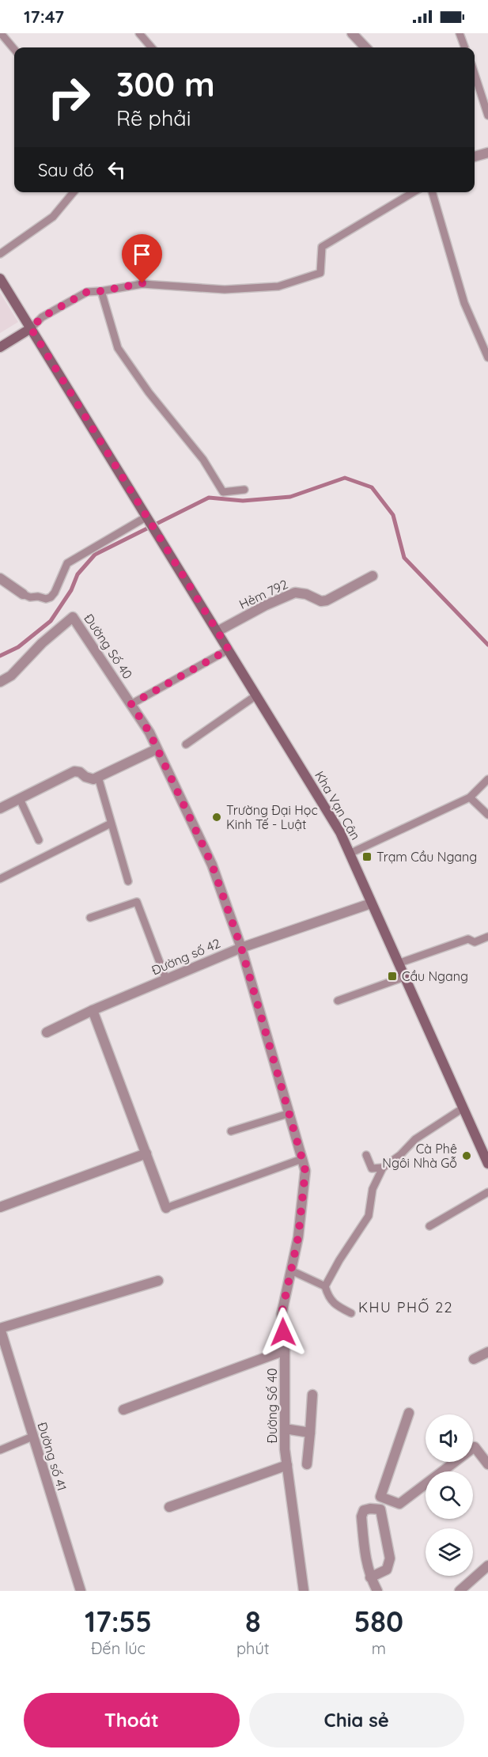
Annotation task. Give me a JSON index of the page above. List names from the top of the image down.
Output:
{
  "streets": {
    "main road": ["Kha Vạn Cân"],
    "street": [
      "Hẻm 792",
      "Đường Số 40",
      "Đường số 42",
      "Đường số 41"
    ]
  },
  "crossings": [
    ["Hẻm 792", "Kha Vạn Cân"],
    ["Đường Số 40", "Đường số 42"],
    ["Kha Vạn Cân", "Đường số 42"]
  ],
  "districts": ["KHU PHỐ 22"],
  "places": {
    "other": ["Trường Đại Học Kinh Tế - Luật", "Cà Phê Ngôi Nhà Gỗ"],
    "transit": ["Trạm Cầu Ngang", "Cầu Ngang"]
  },
  "page": {
    "status": "17:47",
    "turn": ["300 m", "Rẽ phải"],
    "then": "Sau đó",
    "eta": [
      "17:55",
      "Đến lúc",
      "8",
      "phút",
      "580",
      "m"
    ],
    "buttons": ["Thoát", "Chia sẻ"]
  }
}
